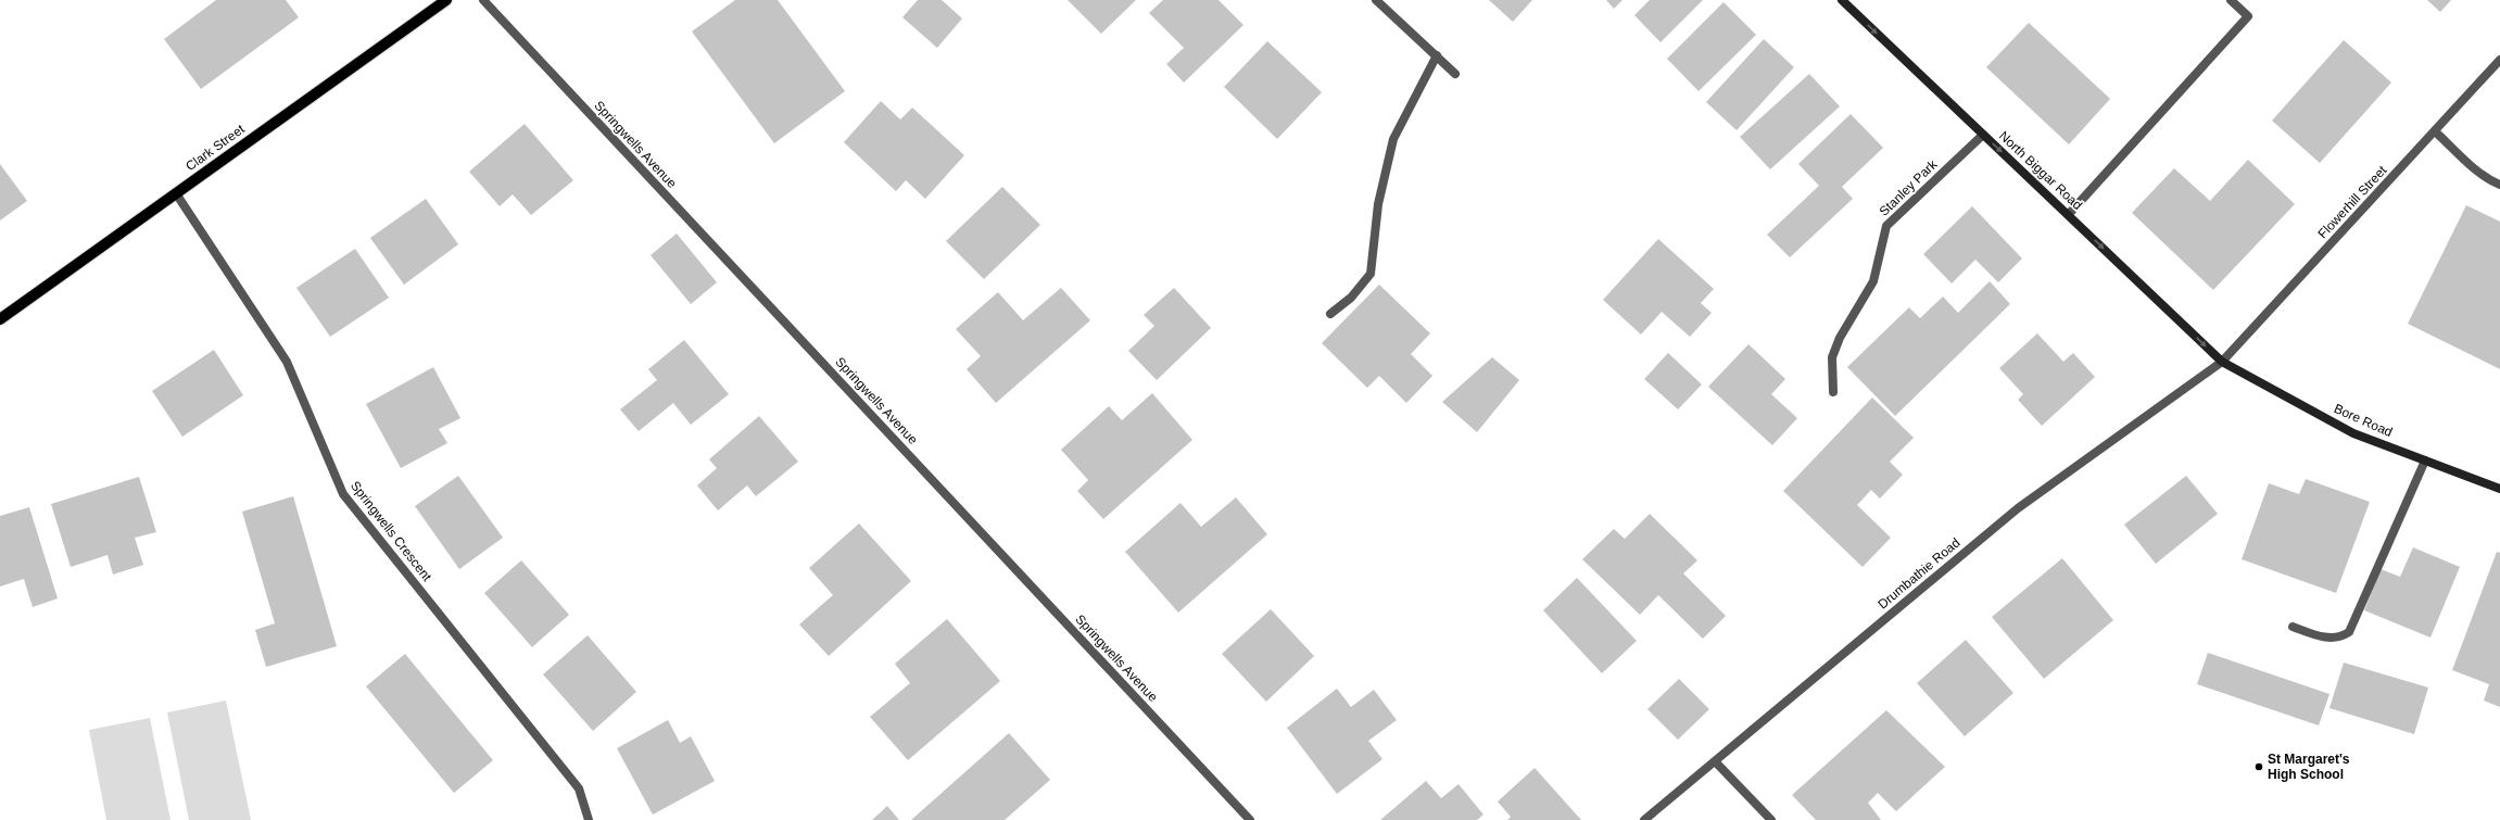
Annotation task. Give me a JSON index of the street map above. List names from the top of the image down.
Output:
{
  "streets": {
    "main road": ["Clark Street", "North Biggar Road", "Bore Road"],
    "street": [
      "Springwells Avenue",
      "Stanley Park",
      "Flowerhill Street",
      "Springwells Crescent",
      "Drumbathie Road"
    ]
  },
  "crossings": [
    ["Clark Street", "Springwells Crescent"],
    ["North Biggar Road", "Stanley Park"],
    ["North Biggar Road", "Flowerhill Street"],
    ["North Biggar Road", "Bore Road"],
    ["North Biggar Road", "Drumbathie Road"],
    ["Flowerhill Street", "Bore Road"],
    ["Flowerhill Street", "Drumbathie Road"],
    ["Bore Road", "Drumbathie Road"]
  ],
  "one_way": ["North Biggar Road"],
  "places": ["St Margaret's High School"]
}
